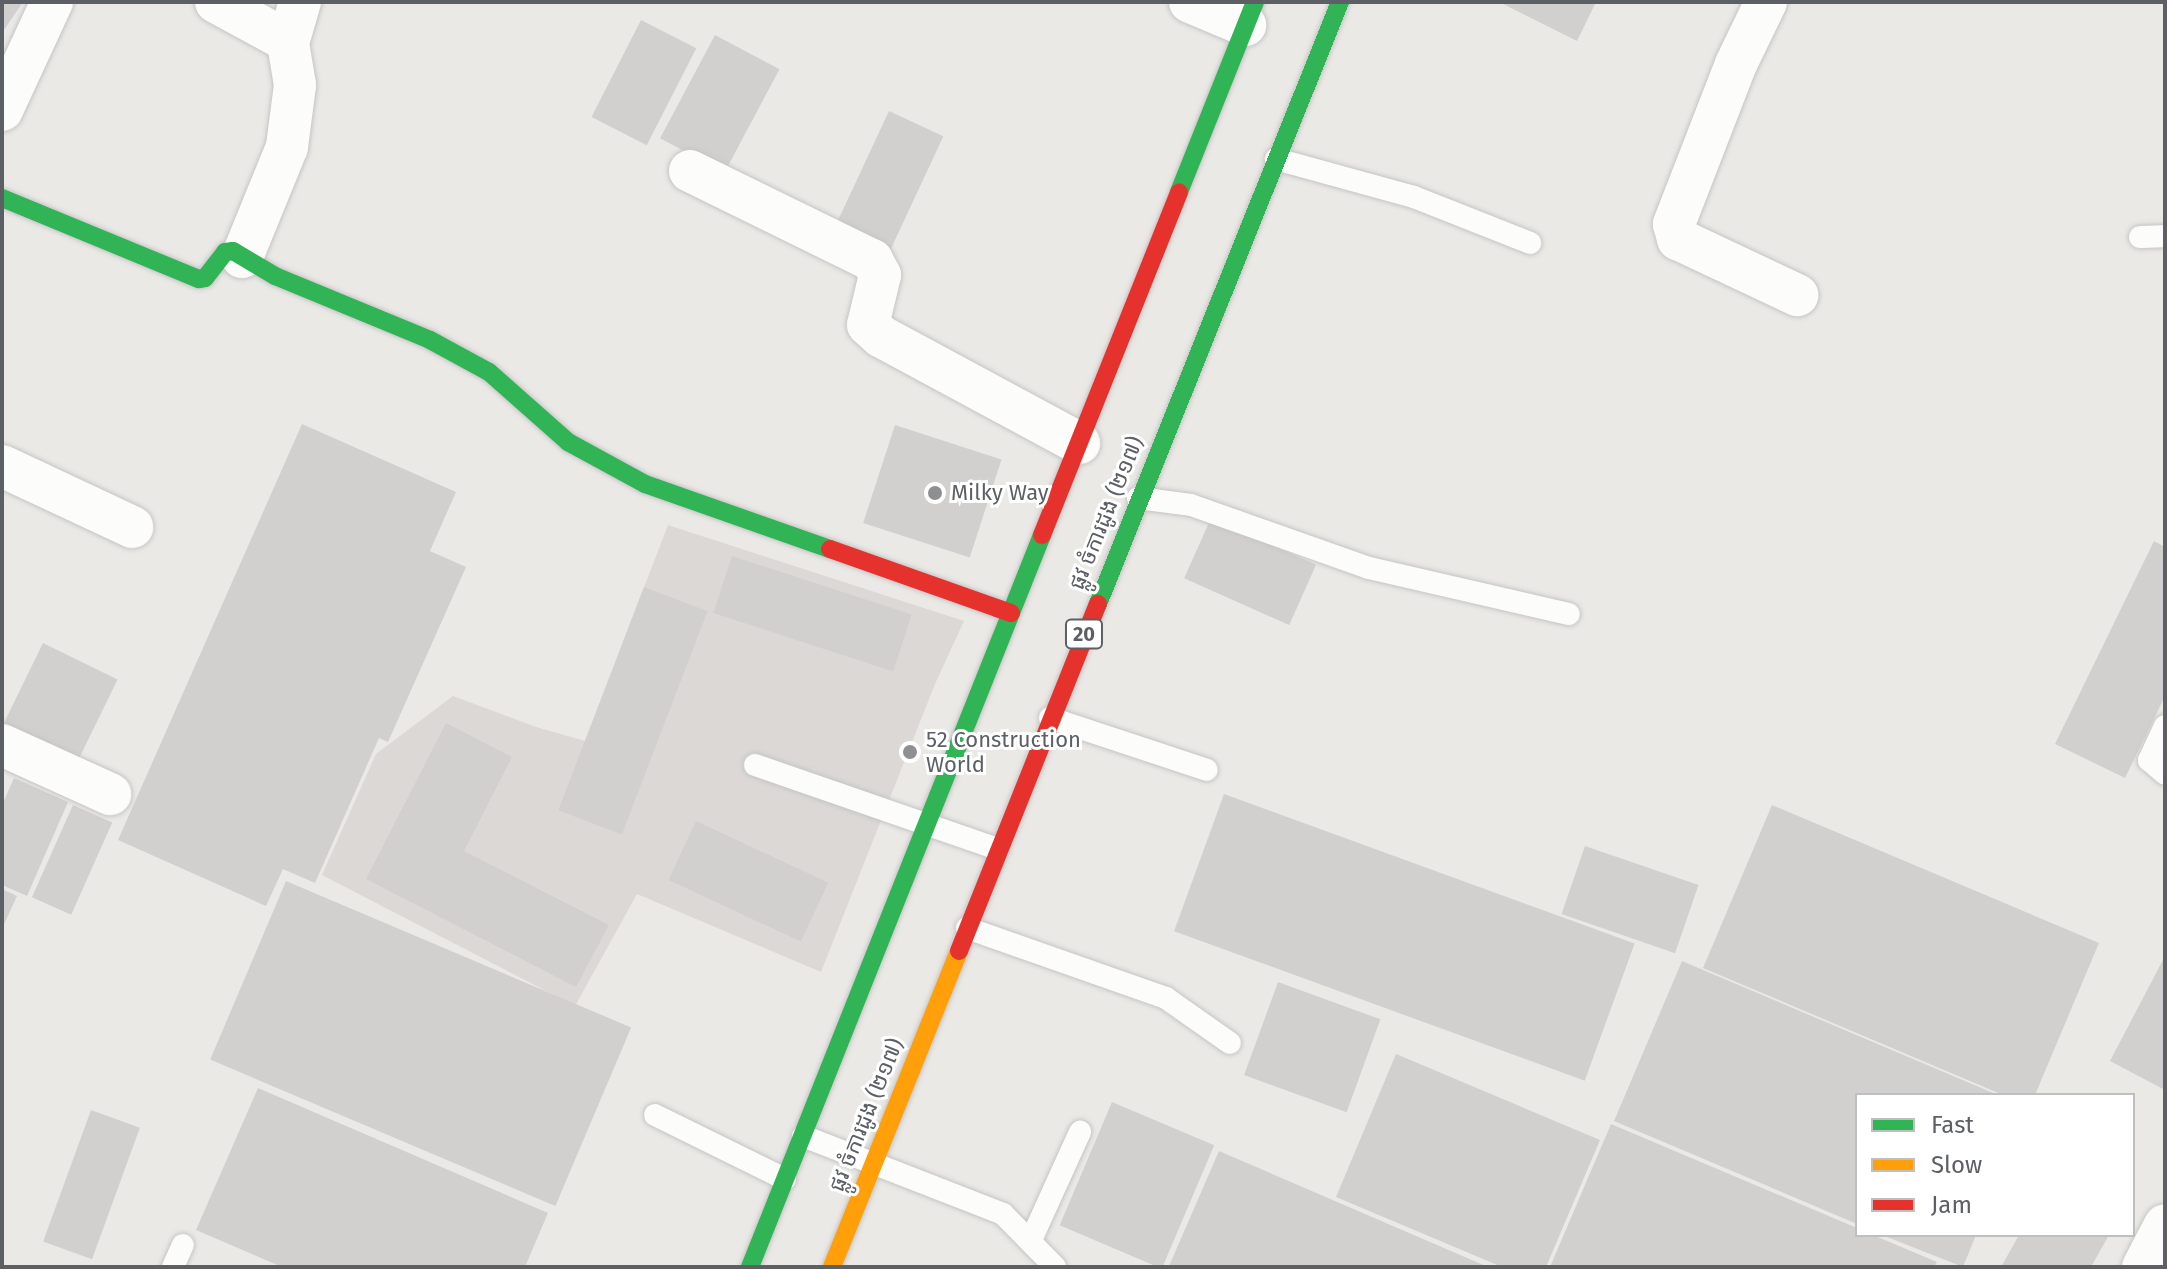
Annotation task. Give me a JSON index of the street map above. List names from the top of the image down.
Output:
{
  "streets": {
    "main road": ["ផ្លូវ ចំការដូង (២១៧)", "20"]
  },
  "places": ["Milky Way", "52 Construction World"],
  "legend": ["Fast", "Slow", "Jam"]
}
